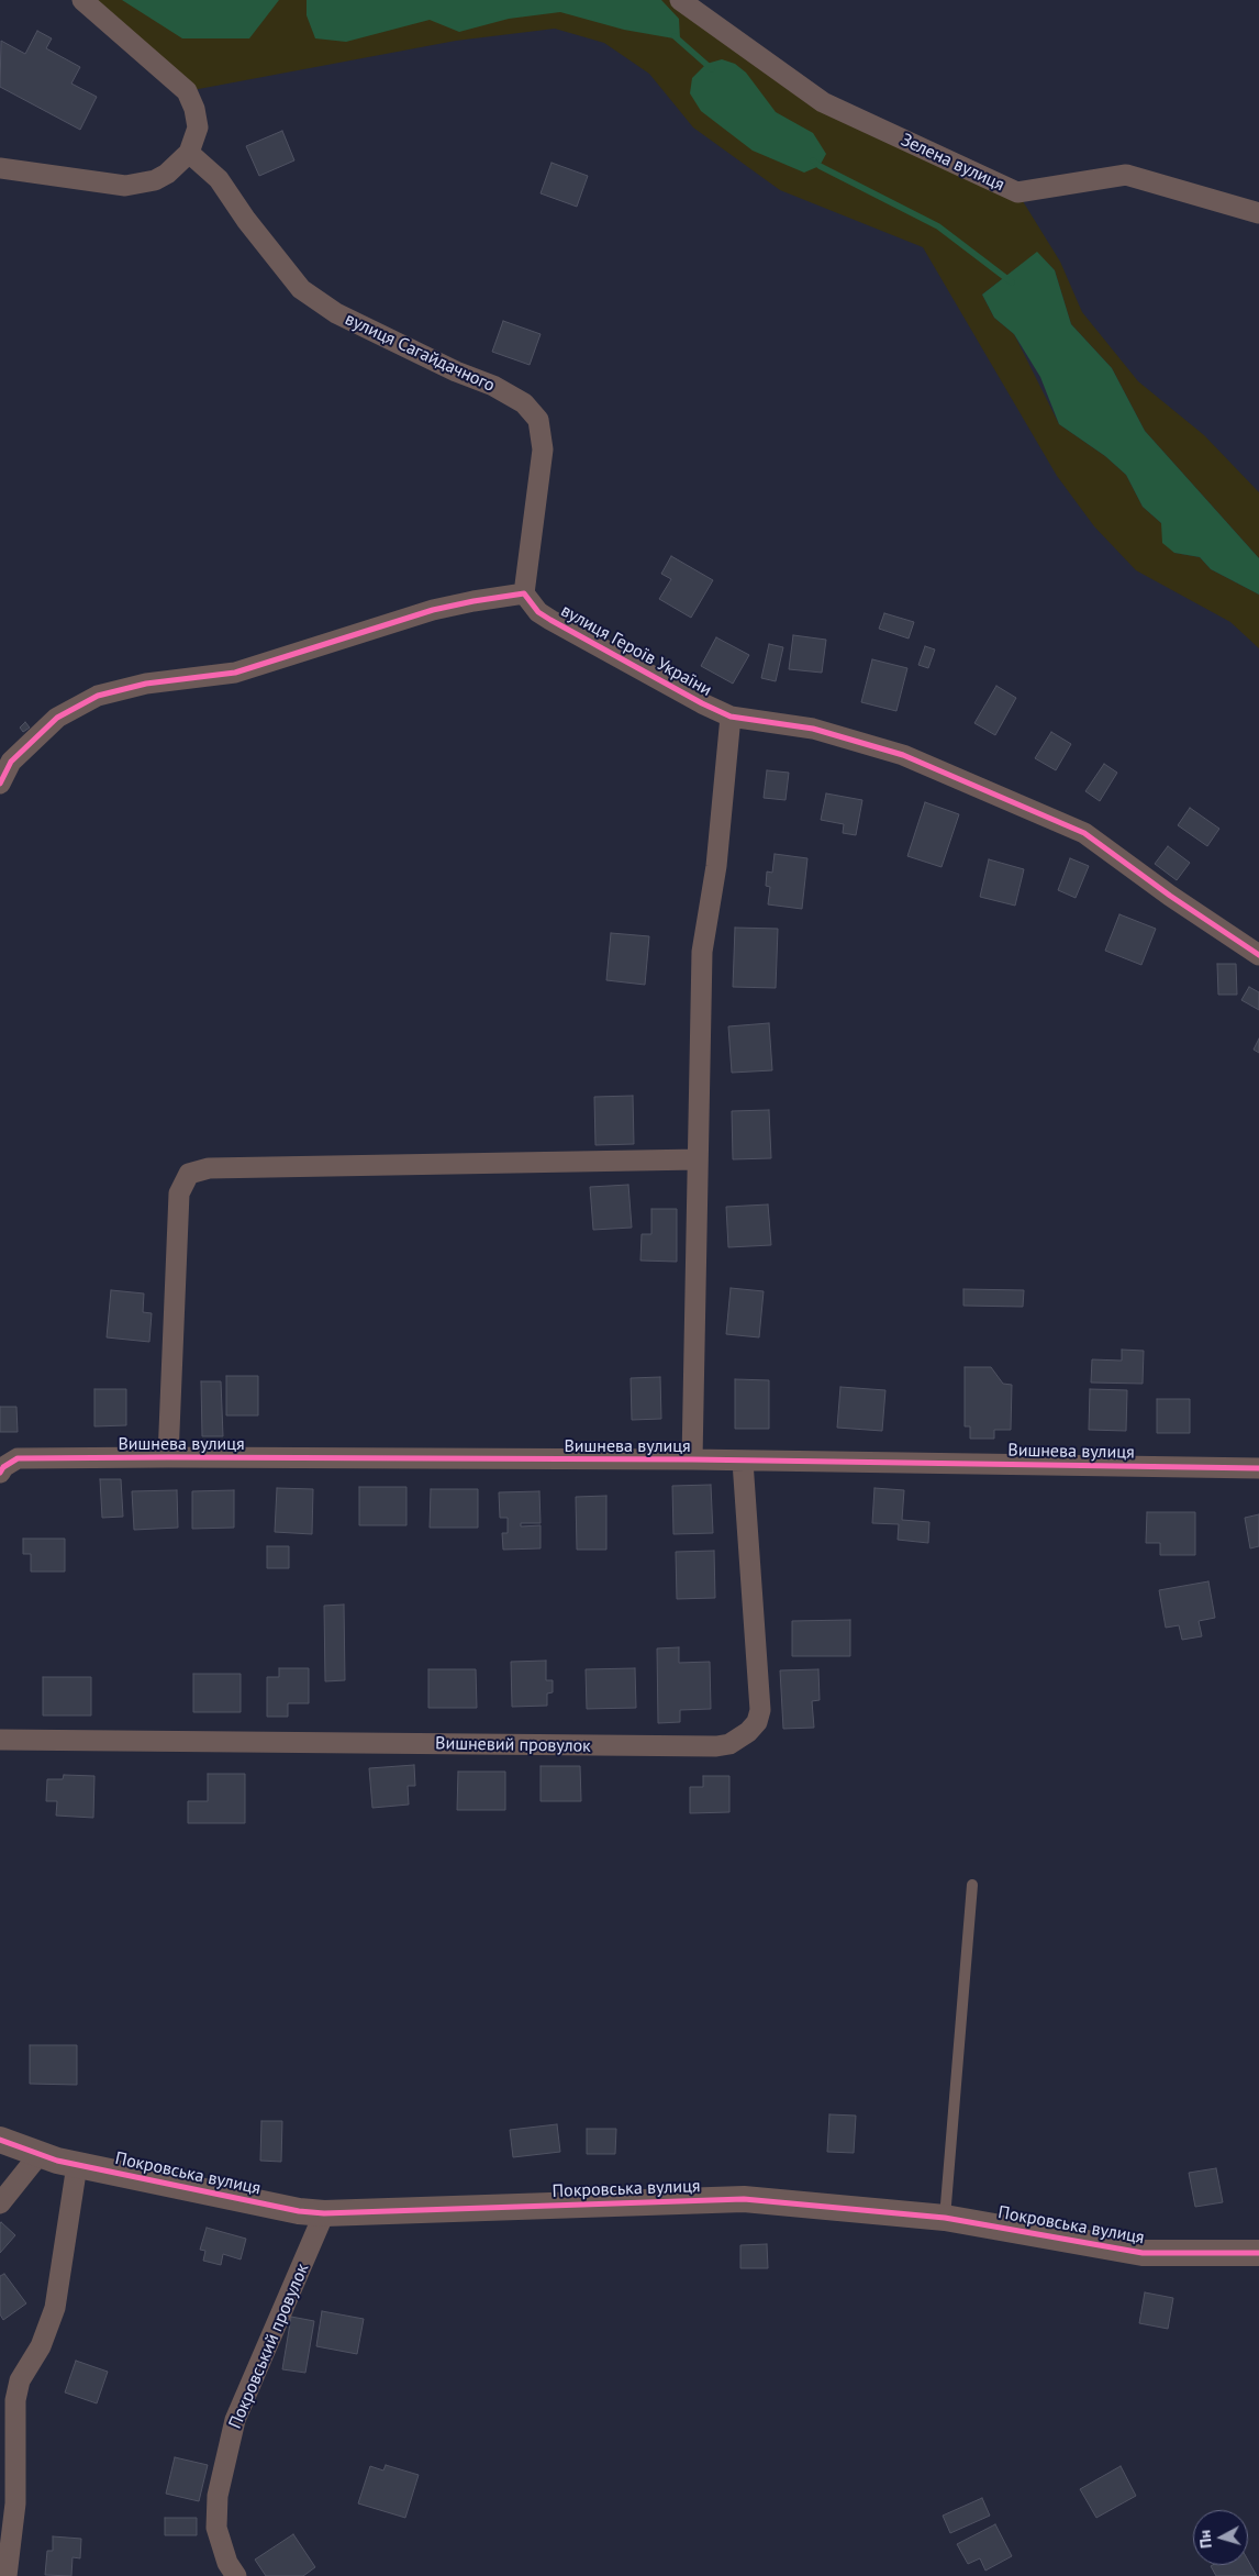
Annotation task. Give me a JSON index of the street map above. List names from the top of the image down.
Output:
{
  "streets": {
    "street": [
      "Зелена вулиця",
      "вулиця Сагайдачного",
      "вулиця Героїв України",
      "Вишнева вулиця",
      "Вишневий провулок",
      "Покровська вулиця",
      "Покровський провулок"
    ]
  },
  "crossings": [
    ["вулиця Сагайдачного", "вулиця Героїв України"],
    ["Вишнева вулиця", "Вишневий провулок"],
    ["Покровська вулиця", "Покровський провулок"]
  ],
  "north": "left"
}
